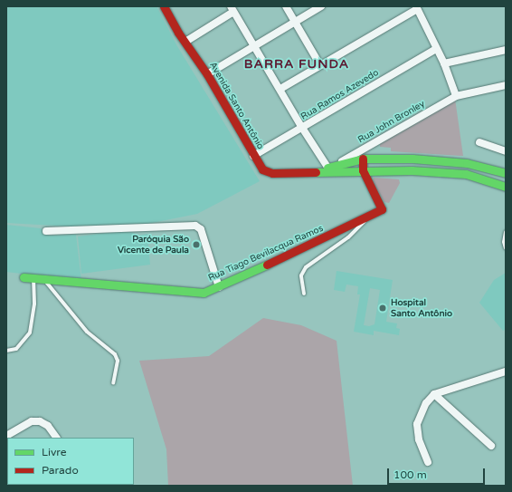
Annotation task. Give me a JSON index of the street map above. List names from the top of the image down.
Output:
{
  "streets": {
    "main road": ["Avenida Santo Antônio", "Rua Tiago Bevilacqua Ramos"],
    "street": ["Rua Ramos Azevedo", "Rua John Bronley"]
  },
  "crossings": [
    ["Rua Ramos Azevedo", "Avenida Santo Antônio"],
    ["Avenida Santo Antônio", "Rua John Bronley"],
    ["Avenida Santo Antônio", "Rua Tiago Bevilacqua Ramos"]
  ],
  "districts": ["BARRA FUNDA"],
  "places": ["Paróquia São Vicente de Paula", "Hospital Santo Antônio"],
  "legend": ["Livre", "Parado"],
  "scale_bar": "100 m"
}
